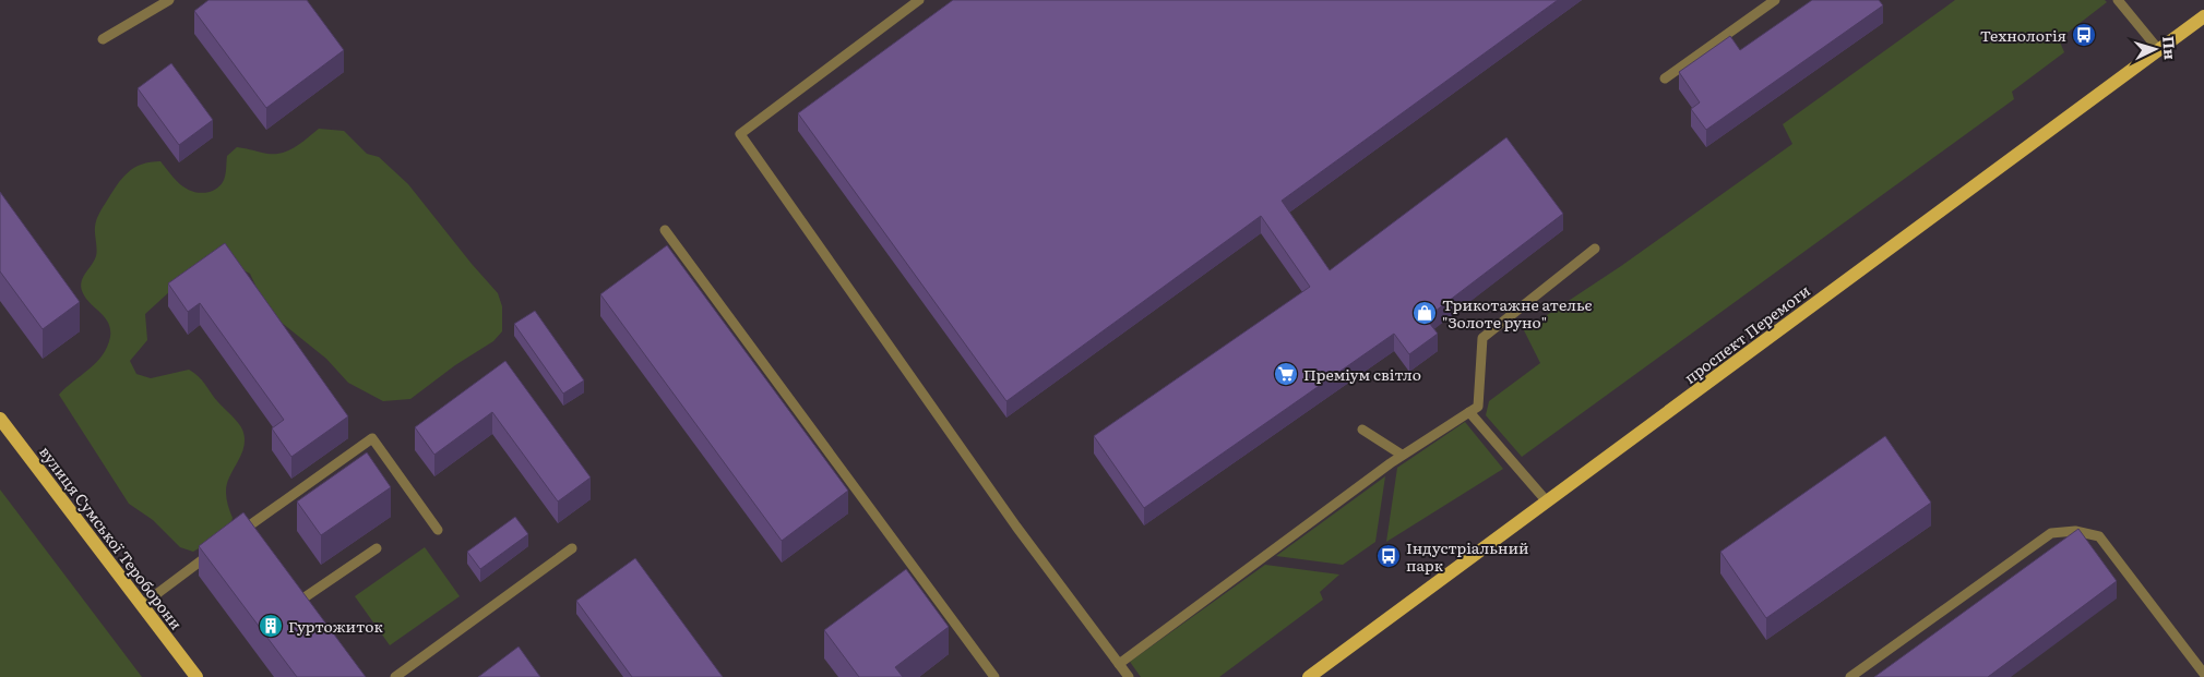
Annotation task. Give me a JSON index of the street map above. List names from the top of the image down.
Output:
{
  "streets": {
    "main road": ["проспект Перемоги", "вулиця Сумської Тероборони"]
  },
  "places": {
    "bus stop": ["Технологія", "Індустріальний парк"],
    "shop": ["Трикотажне ательє \"Золоте руно\""],
    "supermarket": ["Преміум світло"],
    "building": ["Гуртожиток"]
  },
  "north": "right"
}
